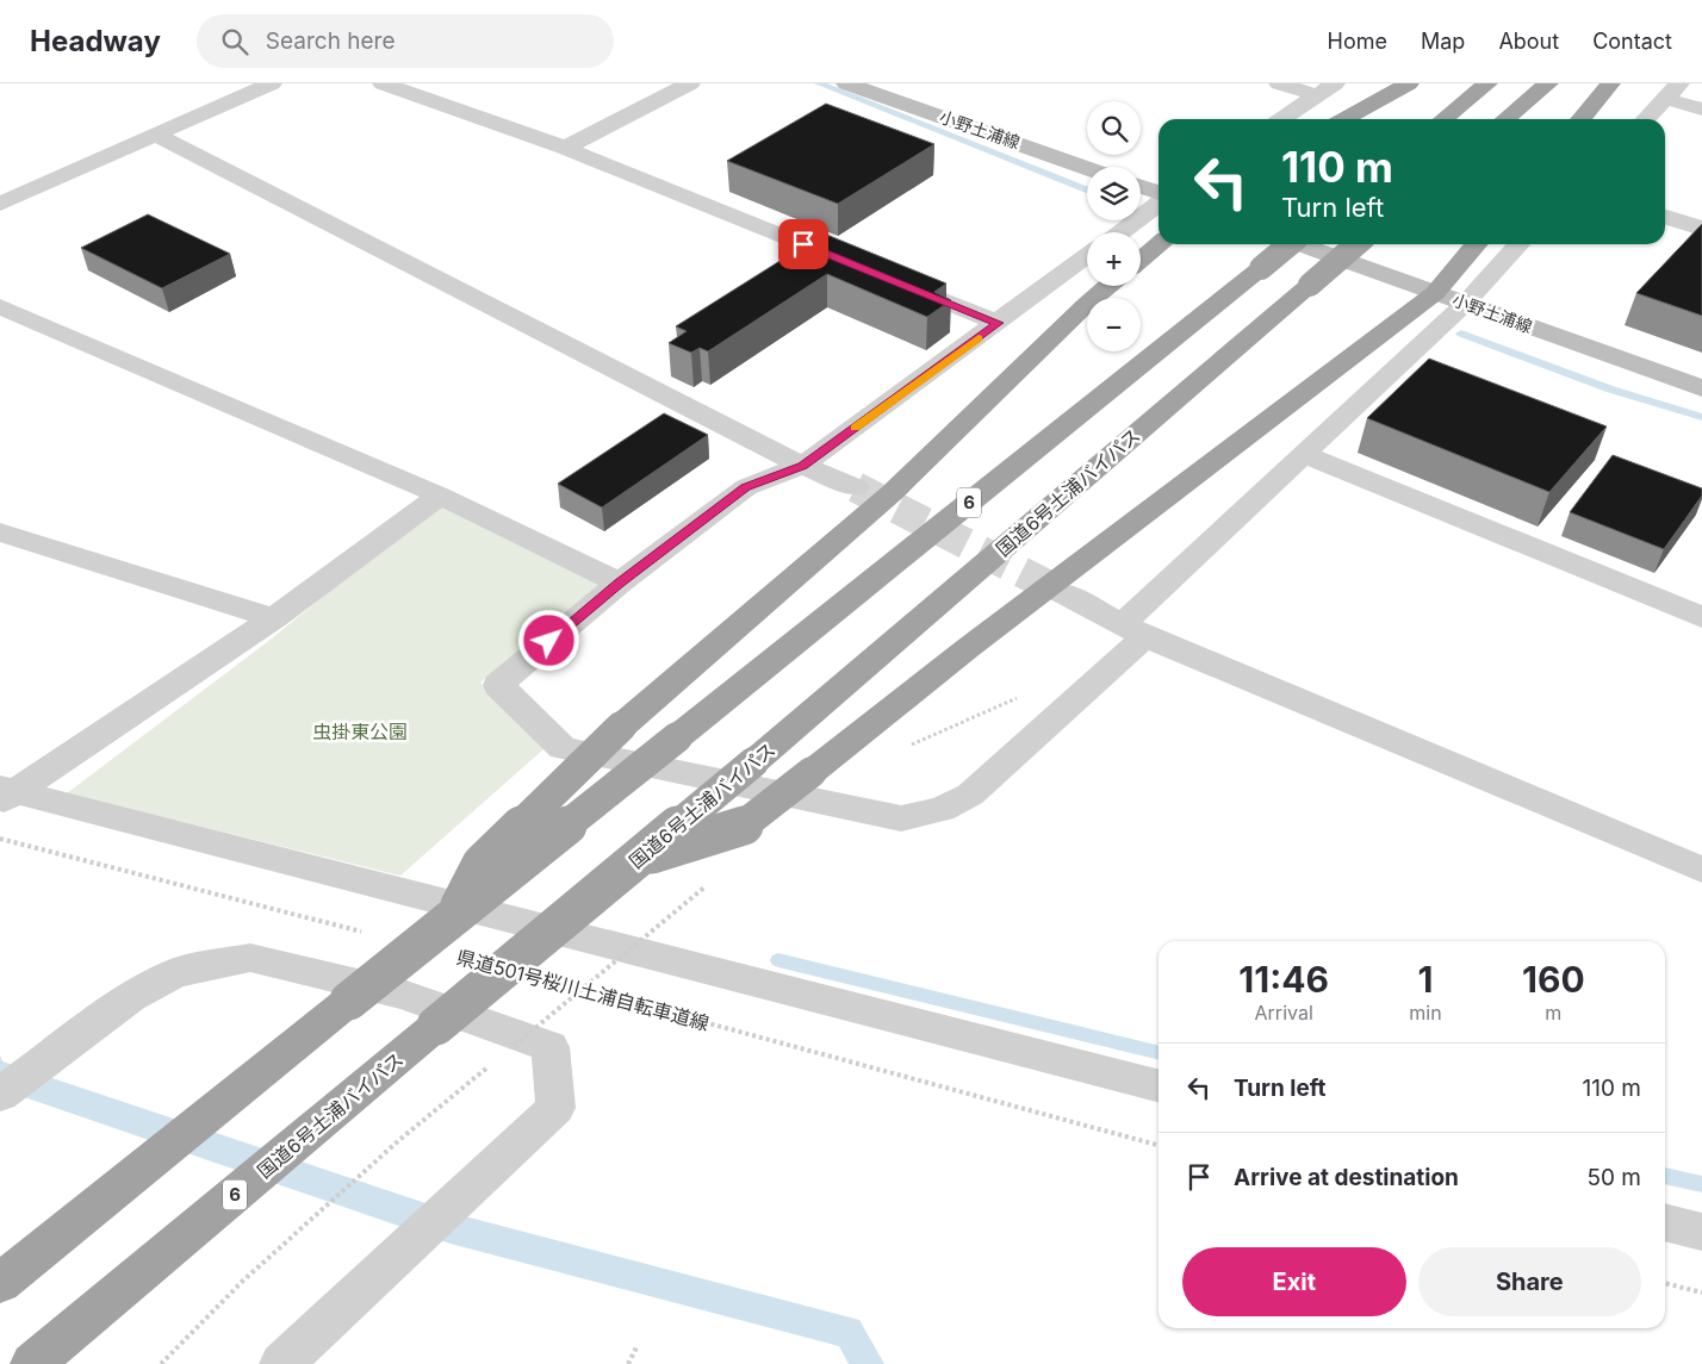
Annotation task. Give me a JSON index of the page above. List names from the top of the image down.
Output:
{
  "streets": {
    "highway": ["国道6号土浦バイパス", "6"],
    "main road": ["小野土浦線"],
    "path": ["県道501号桜川土浦自転車道線"]
  },
  "parks": ["虫掛東公園"],
  "page": {
    "header": "Headway",
    "search": "Search here",
    "nav": [
      "Home",
      "Map",
      "About",
      "Contact"
    ],
    "map_buttons": ["+", "−"],
    "turn": ["110 m", "Turn left"],
    "eta": [
      "11:46",
      "Arrival",
      "1",
      "min",
      "160",
      "m"
    ],
    "list": [
      {
        "name": "Turn left",
        "value": "110 m"
      },
      {
        "name": "Arrive at destination",
        "value": "50 m"
      }
    ],
    "buttons": ["Exit", "Share"]
  }
}
